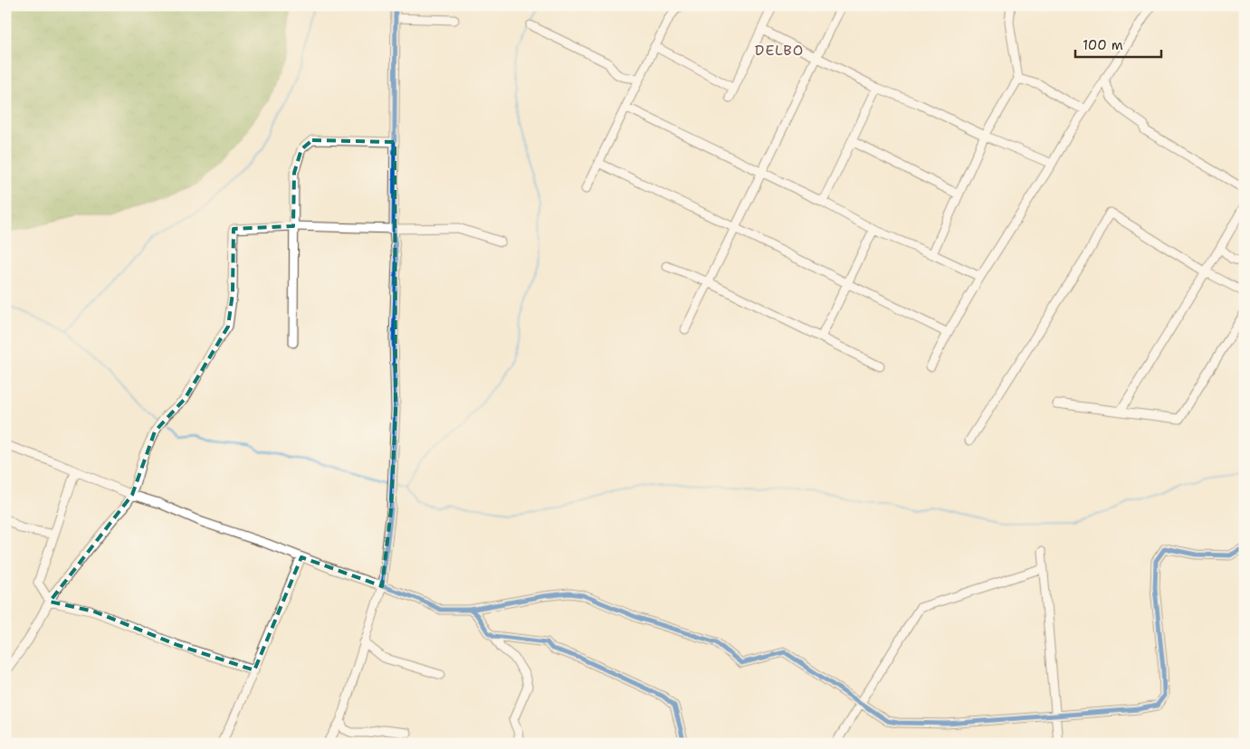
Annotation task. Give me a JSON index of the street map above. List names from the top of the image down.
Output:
{
  "districts": ["DELBO"],
  "scale_bar": "100 m"
}
